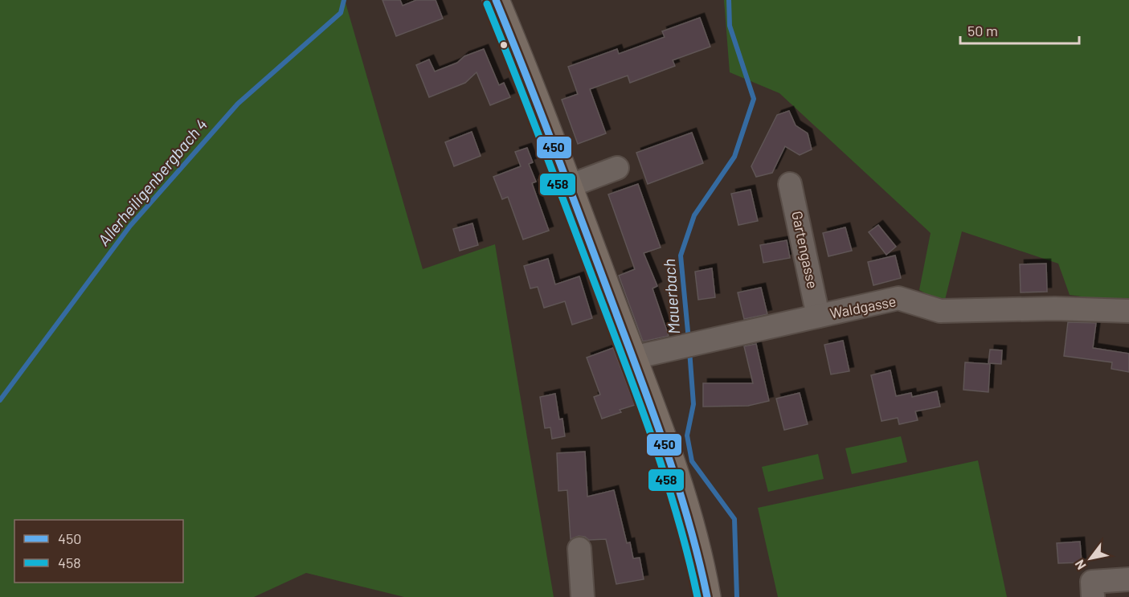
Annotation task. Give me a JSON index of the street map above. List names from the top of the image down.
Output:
{
  "streets": {
    "street": ["Gartengasse", "Waldgasse"]
  },
  "crossings": [
    ["Gartengasse", "Waldgasse"]
  ],
  "water": ["Allerheiligenbergbach 4", "Mauerbach"],
  "lines": ["transit line 450", "transit line 458"],
  "legend": ["450", "458"],
  "scale_bar": "50 m",
  "north": "bottom left"
}
